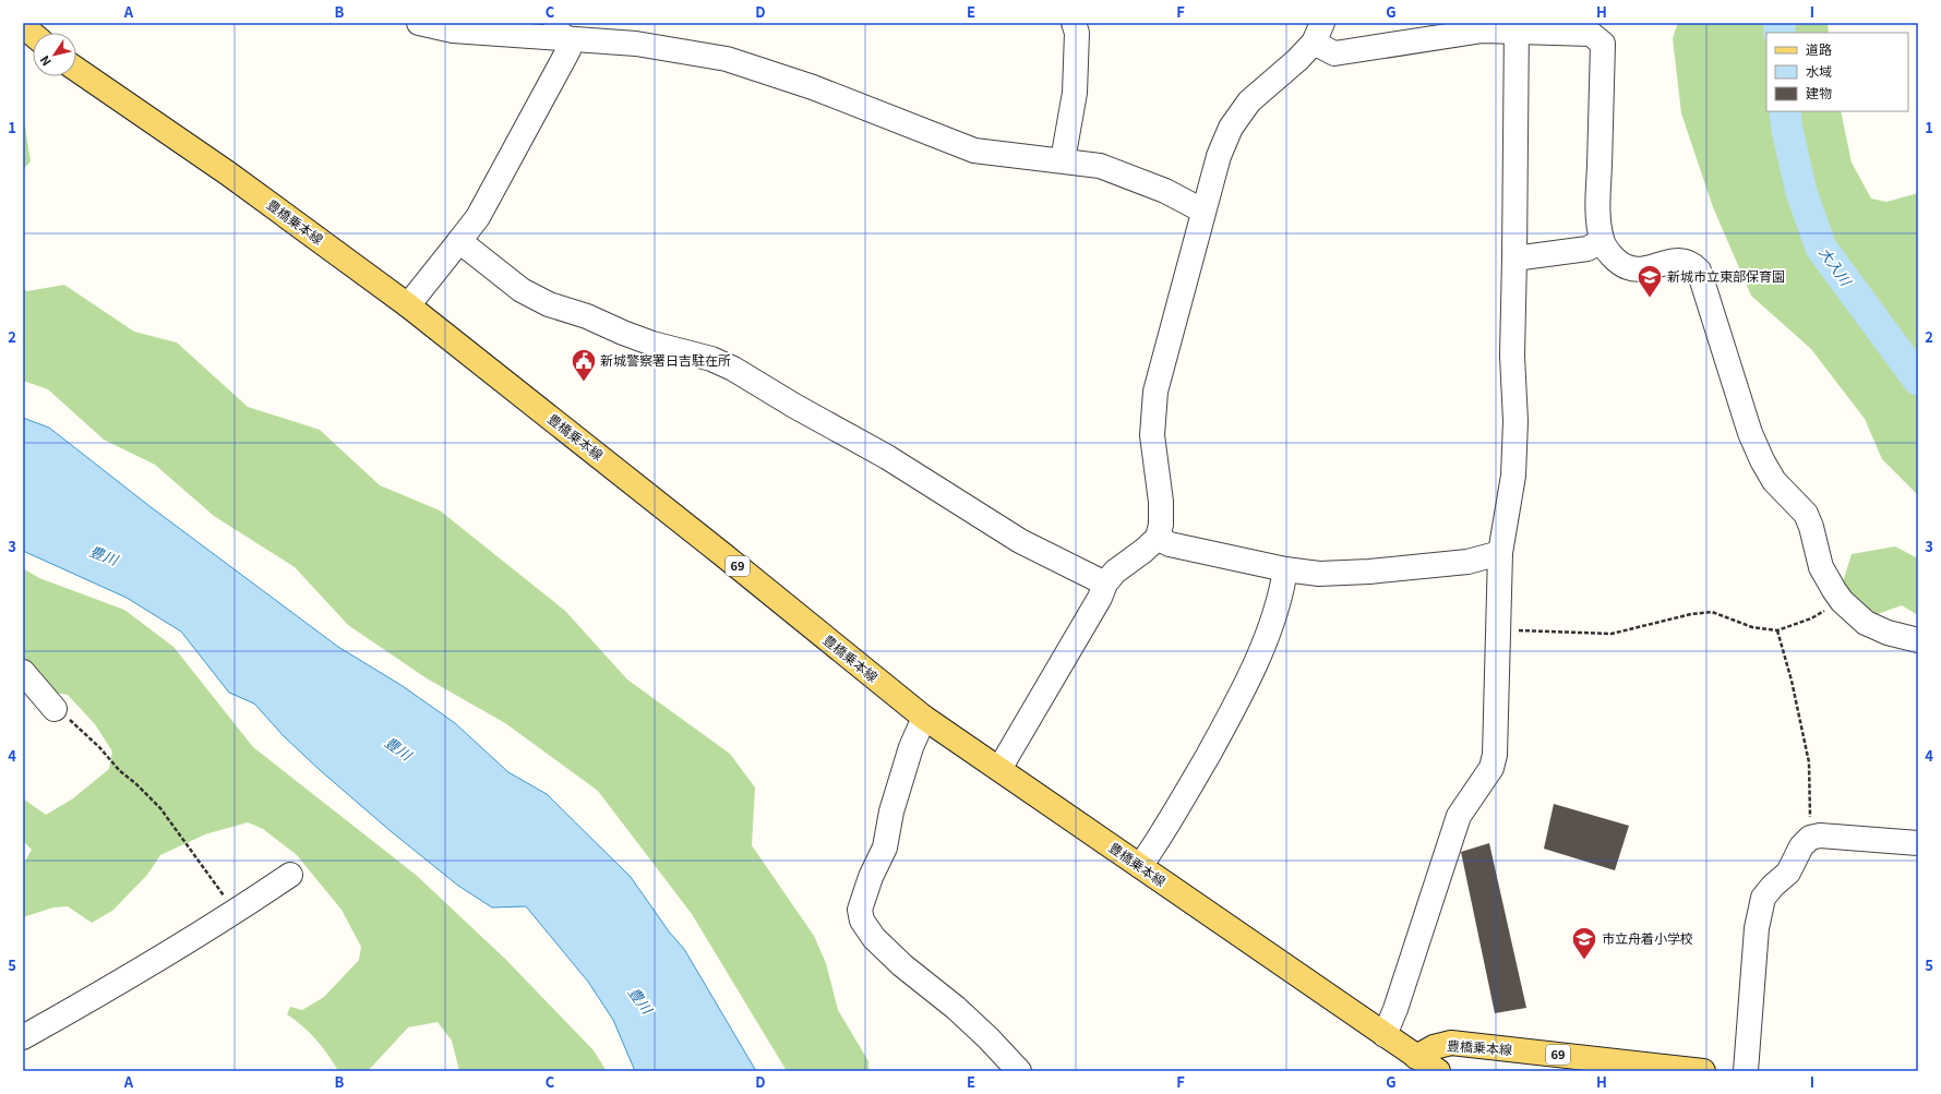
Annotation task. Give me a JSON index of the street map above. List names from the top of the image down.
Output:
{
  "streets": {
    "main road": ["豊橋乗本線", "69"]
  },
  "water": ["大入川", "豊川"],
  "places": {
    "school or university": ["新城市立東部保育園", "市立舟着小学校"],
    "public building": ["新城警察署日吉駐在所"]
  },
  "legend": ["道路", "水域", "建物"],
  "north": "bottom left",
  "grid": {
    "columns": [
      "A",
      "B",
      "C",
      "D",
      "E",
      "F",
      "G",
      "H",
      "I"
    ],
    "rows": [
      "1",
      "2",
      "3",
      "4",
      "5"
    ]
  }
}
